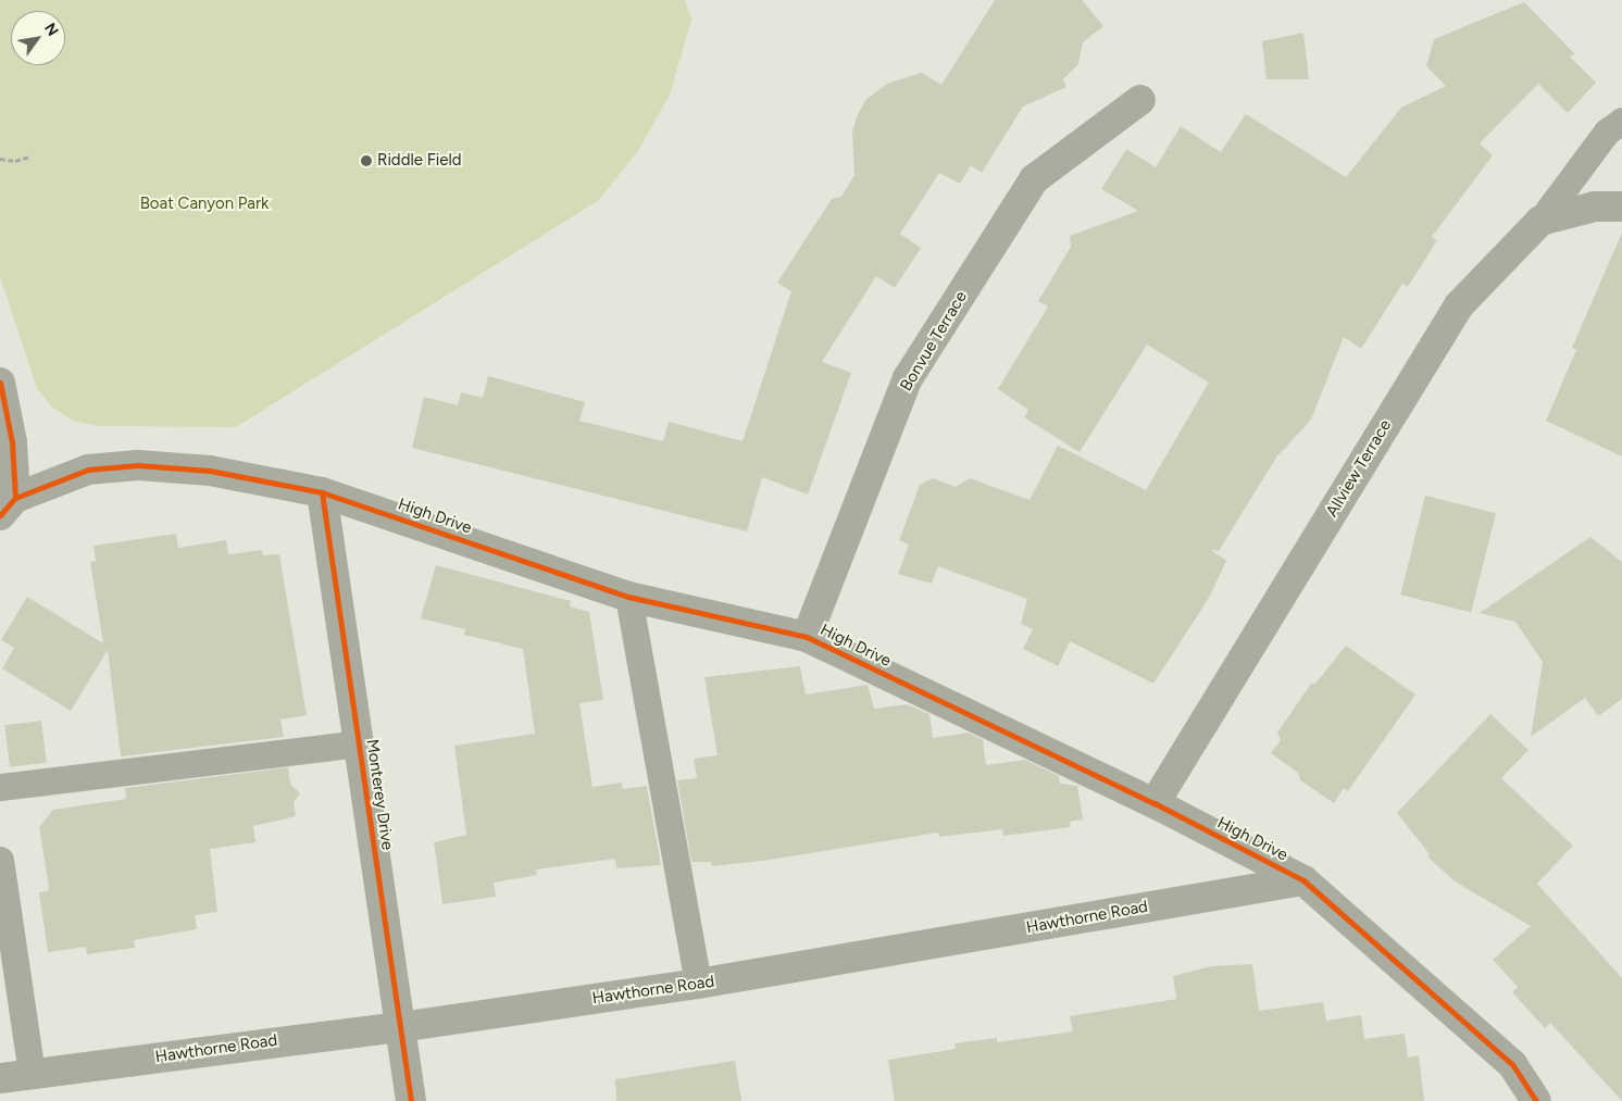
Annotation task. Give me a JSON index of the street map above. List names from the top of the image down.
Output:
{
  "streets": {
    "street": [
      "Bonvue Terrace",
      "Allview Terrace",
      "High Drive",
      "Monterey Drive",
      "Hawthorne Road"
    ]
  },
  "crossings": [
    ["Bonvue Terrace", "High Drive"],
    ["Allview Terrace", "High Drive"],
    ["High Drive", "Monterey Drive"],
    ["High Drive", "Hawthorne Road"],
    ["Monterey Drive", "Hawthorne Road"]
  ],
  "parks": ["Boat Canyon Park"],
  "places": ["Riddle Field"],
  "north": "top right"
}
